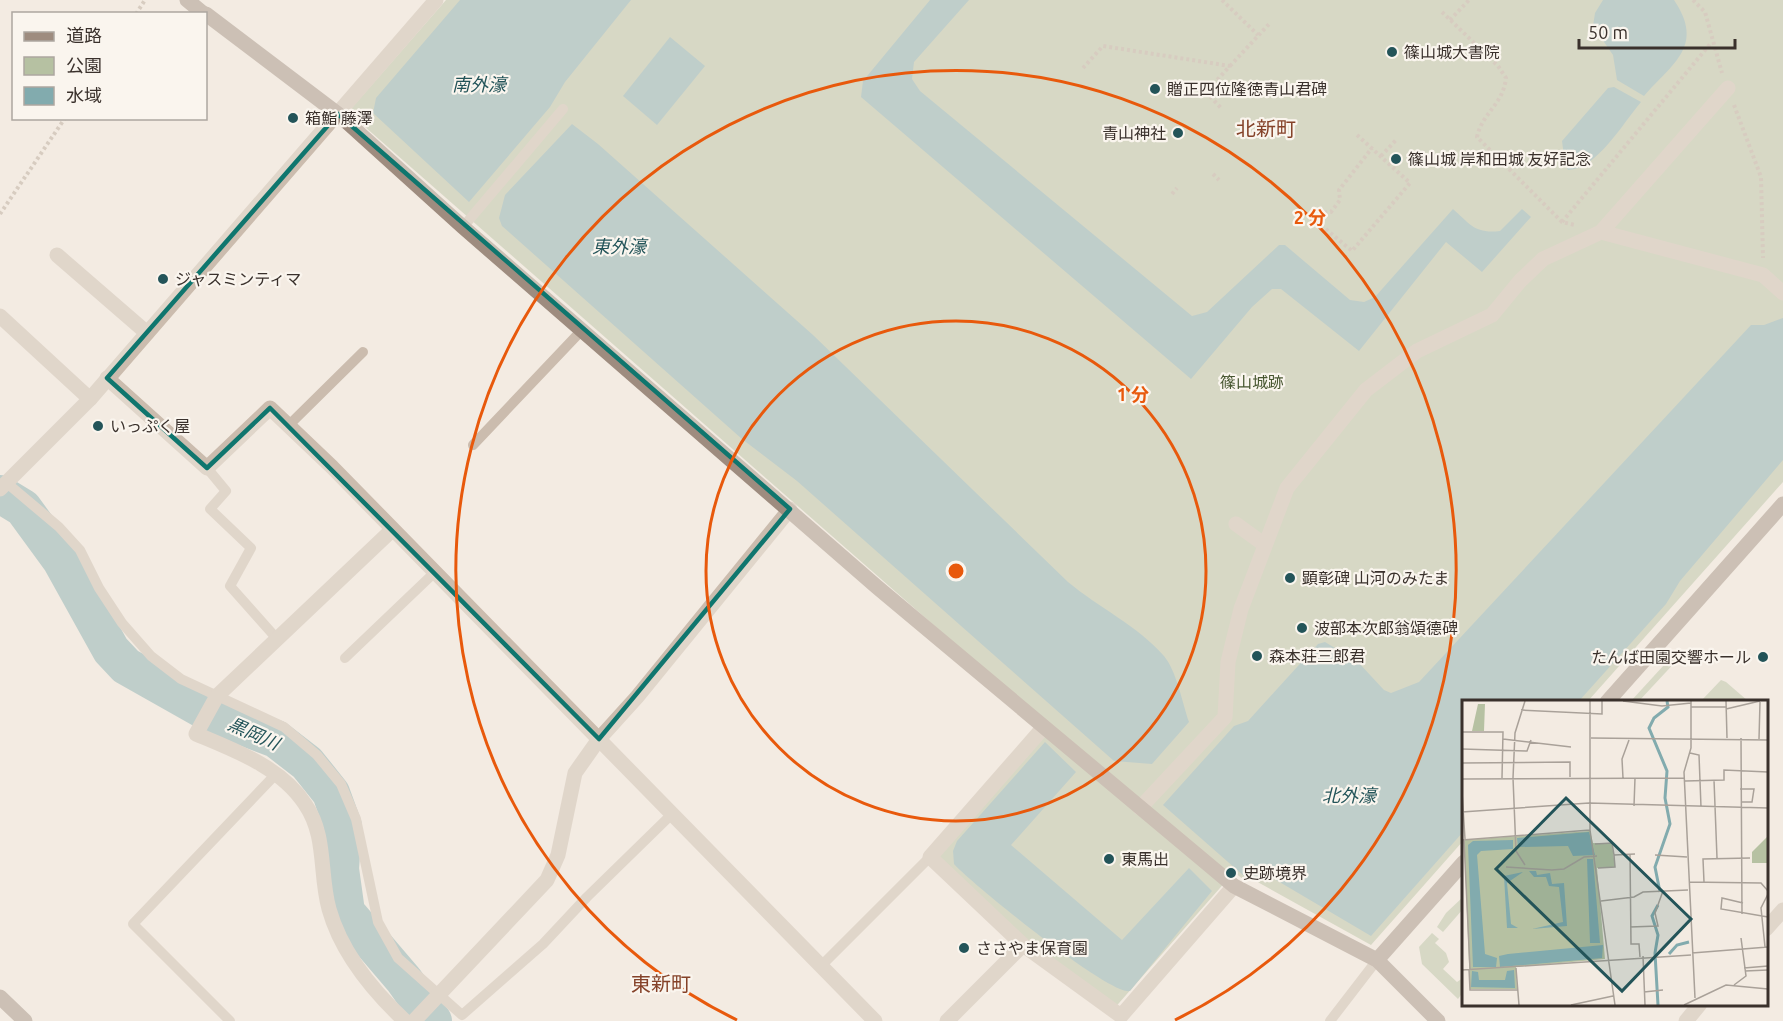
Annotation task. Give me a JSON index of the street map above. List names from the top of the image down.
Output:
{
  "districts": ["北新町", "東新町"],
  "water": [
    "南外濠",
    "東外濠",
    "黒岡川",
    "北外濠"
  ],
  "parks": ["篠山城跡"],
  "places": [
    "篠山城大書院",
    "贈正四位隆徳青山君碑",
    "箱鮨 藤澤",
    "青山神社",
    "篠山城 岸和田城 友好記念",
    "ジャスミンティマ",
    "いっぷく屋",
    "顕彰碑 山河のみたま",
    "波部本次郎翁頌德碑",
    "森本荘三郎君",
    "たんば田園交響ホール",
    "東馬出",
    "史跡境界",
    "ささやま保育園"
  ],
  "legend": ["道路", "公園", "水域"],
  "scale_bar": "50 m",
  "rings": ["2 分", "1 分"]
}
